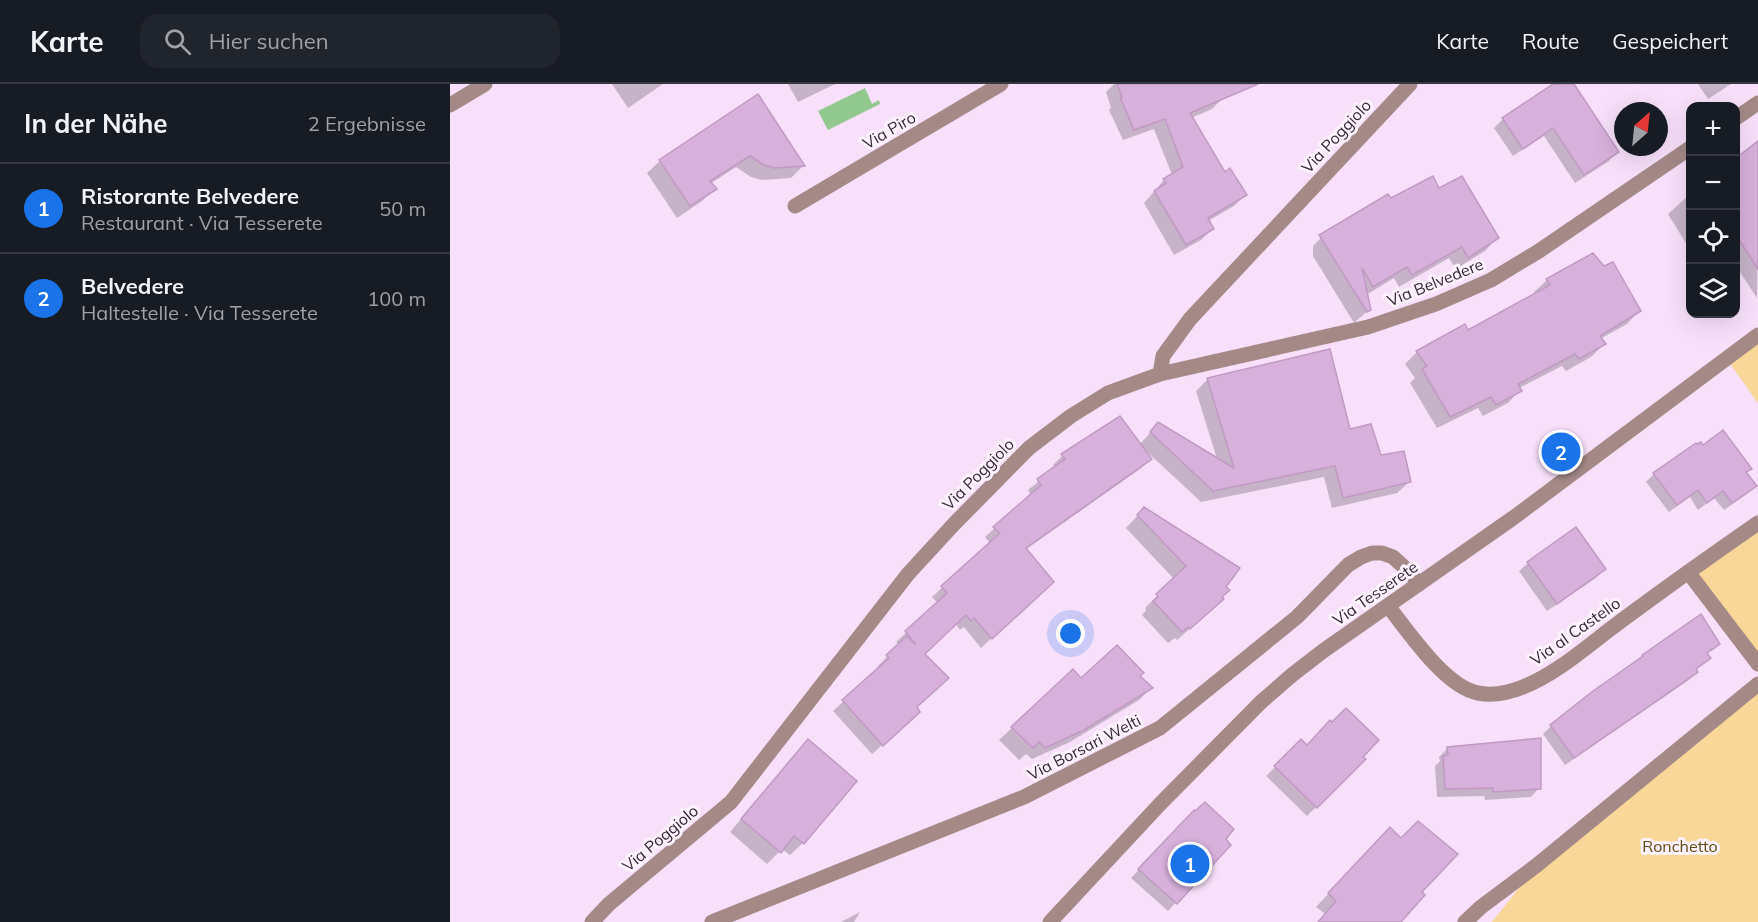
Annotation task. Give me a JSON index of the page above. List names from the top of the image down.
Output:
{
  "streets": {
    "street": [
      "Via Piro",
      "Via Poggiolo",
      "Via Belvedere",
      "Via Tesserete",
      "Via al Castello",
      "Via Borsari Welti"
    ]
  },
  "crossings": [
    ["Via Poggiolo", "Via Belvedere"],
    ["Via Tesserete", "Via al Castello"],
    ["Via Tesserete", "Via Borsari Welti"]
  ],
  "parks": ["Ronchetto"],
  "north": "top right",
  "page": {
    "header": "Karte",
    "search": "Hier suchen",
    "nav": ["Karte", "Route", "Gespeichert"],
    "heading": ["In der Nähe", "2 Ergebnisse"],
    "map_buttons": ["+", "−"],
    "list": [
      {
        "mark": "1",
        "name": "Ristorante Belvedere",
        "note": "Restaurant · Via Tesserete",
        "value": "50 m"
      },
      {
        "mark": "2",
        "name": "Belvedere",
        "note": "Haltestelle · Via Tesserete",
        "value": "100 m"
      }
    ],
    "pins": ["2", "1"]
  }
}
